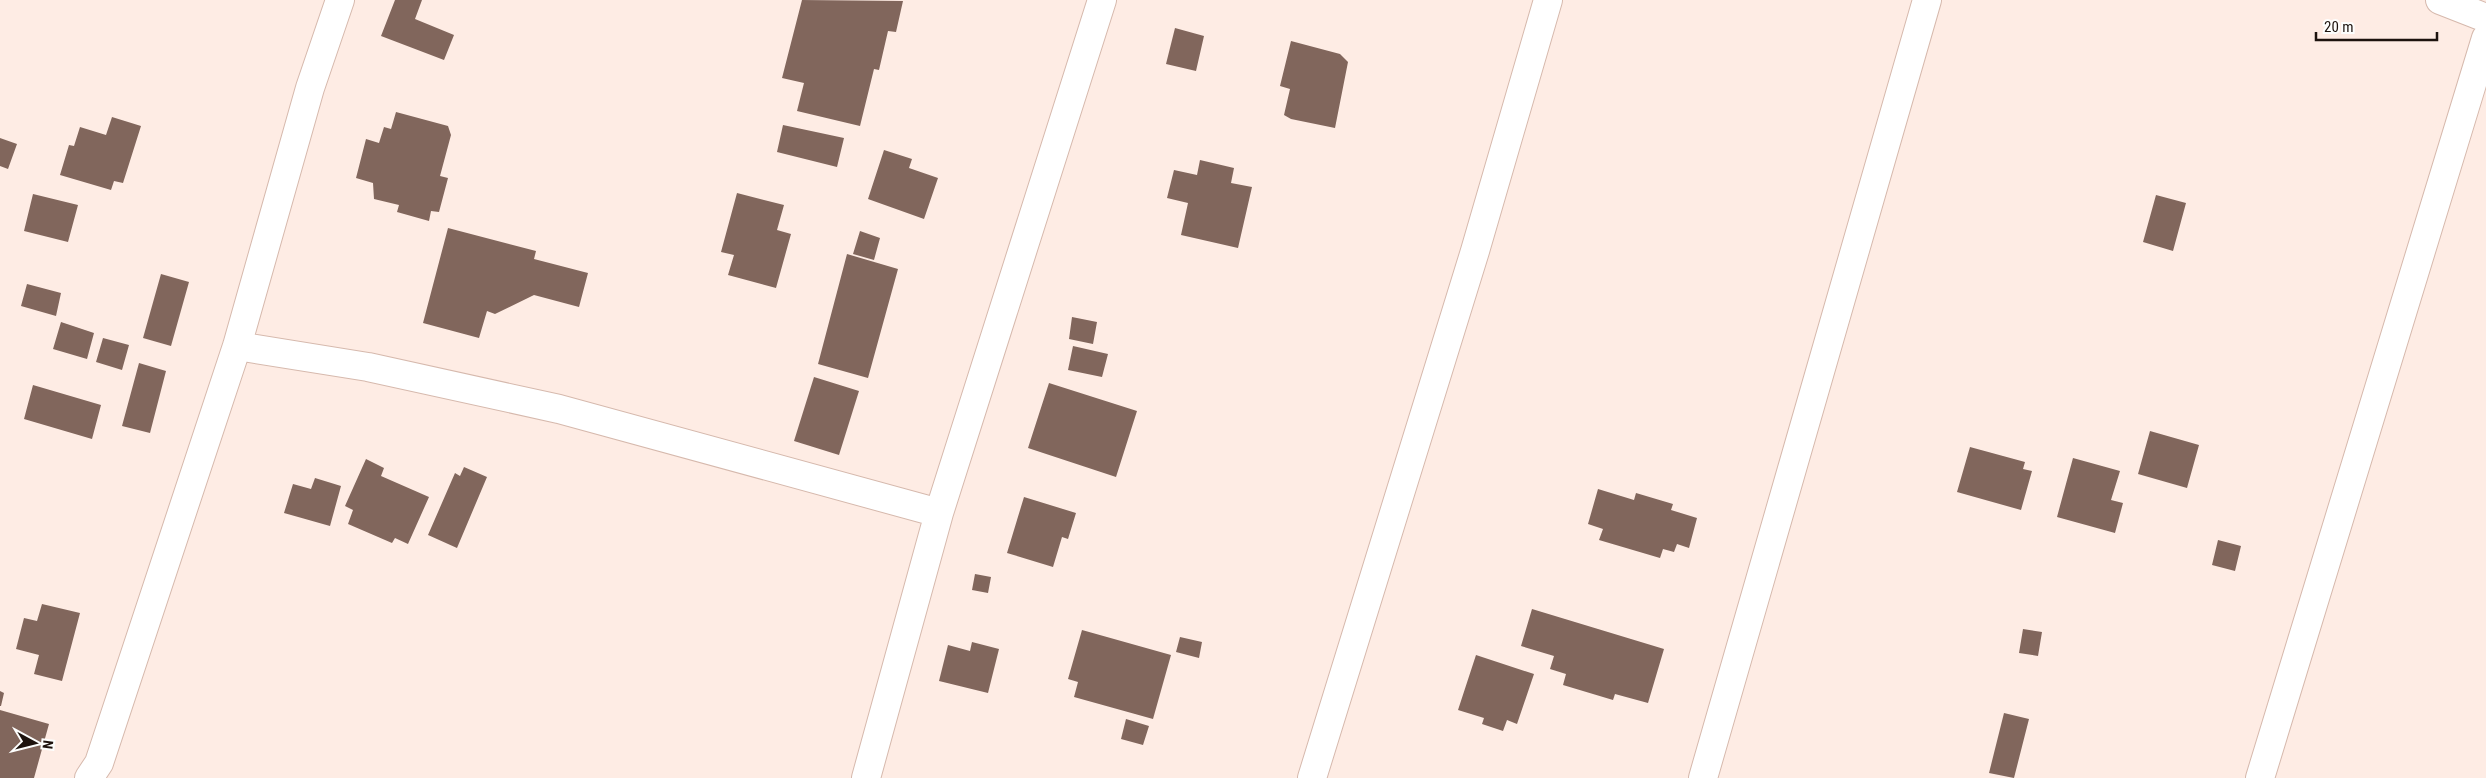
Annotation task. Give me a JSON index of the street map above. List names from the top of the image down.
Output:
{
  "scale_bar": "20 m",
  "north": "right"
}
